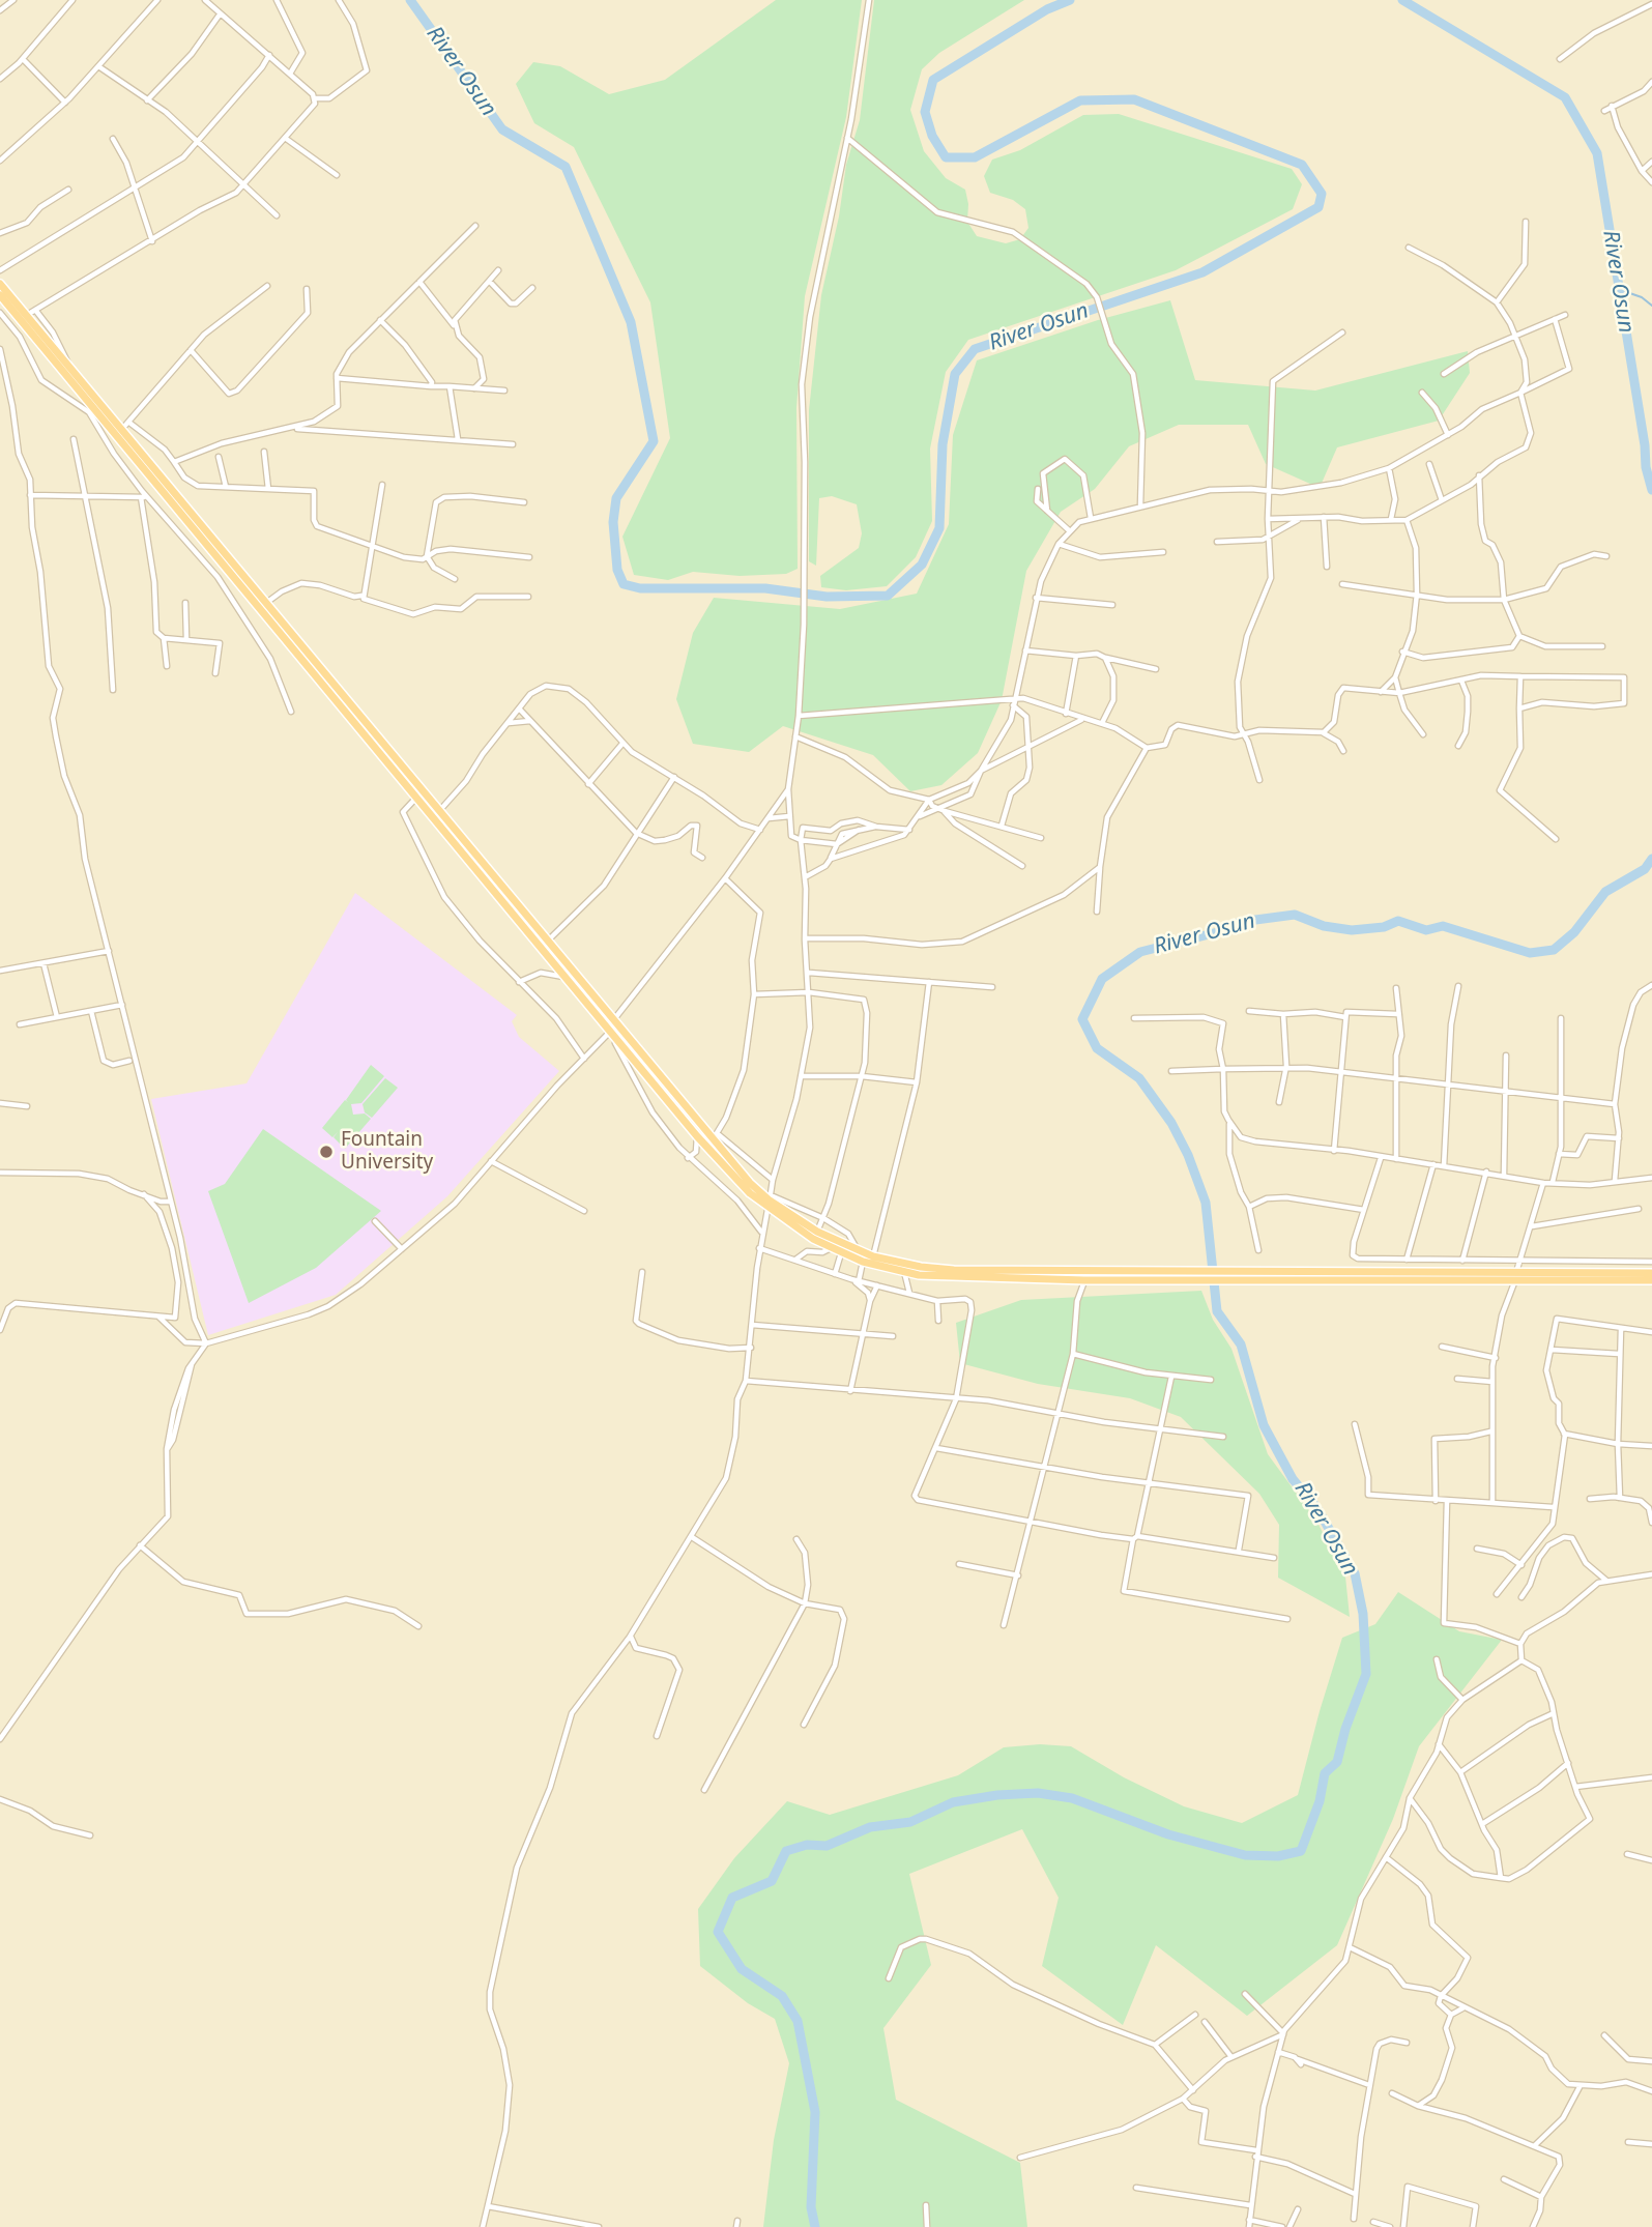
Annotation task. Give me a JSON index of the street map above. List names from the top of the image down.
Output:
{
  "water": ["River Osun"],
  "places": ["Fountain University"]
}
